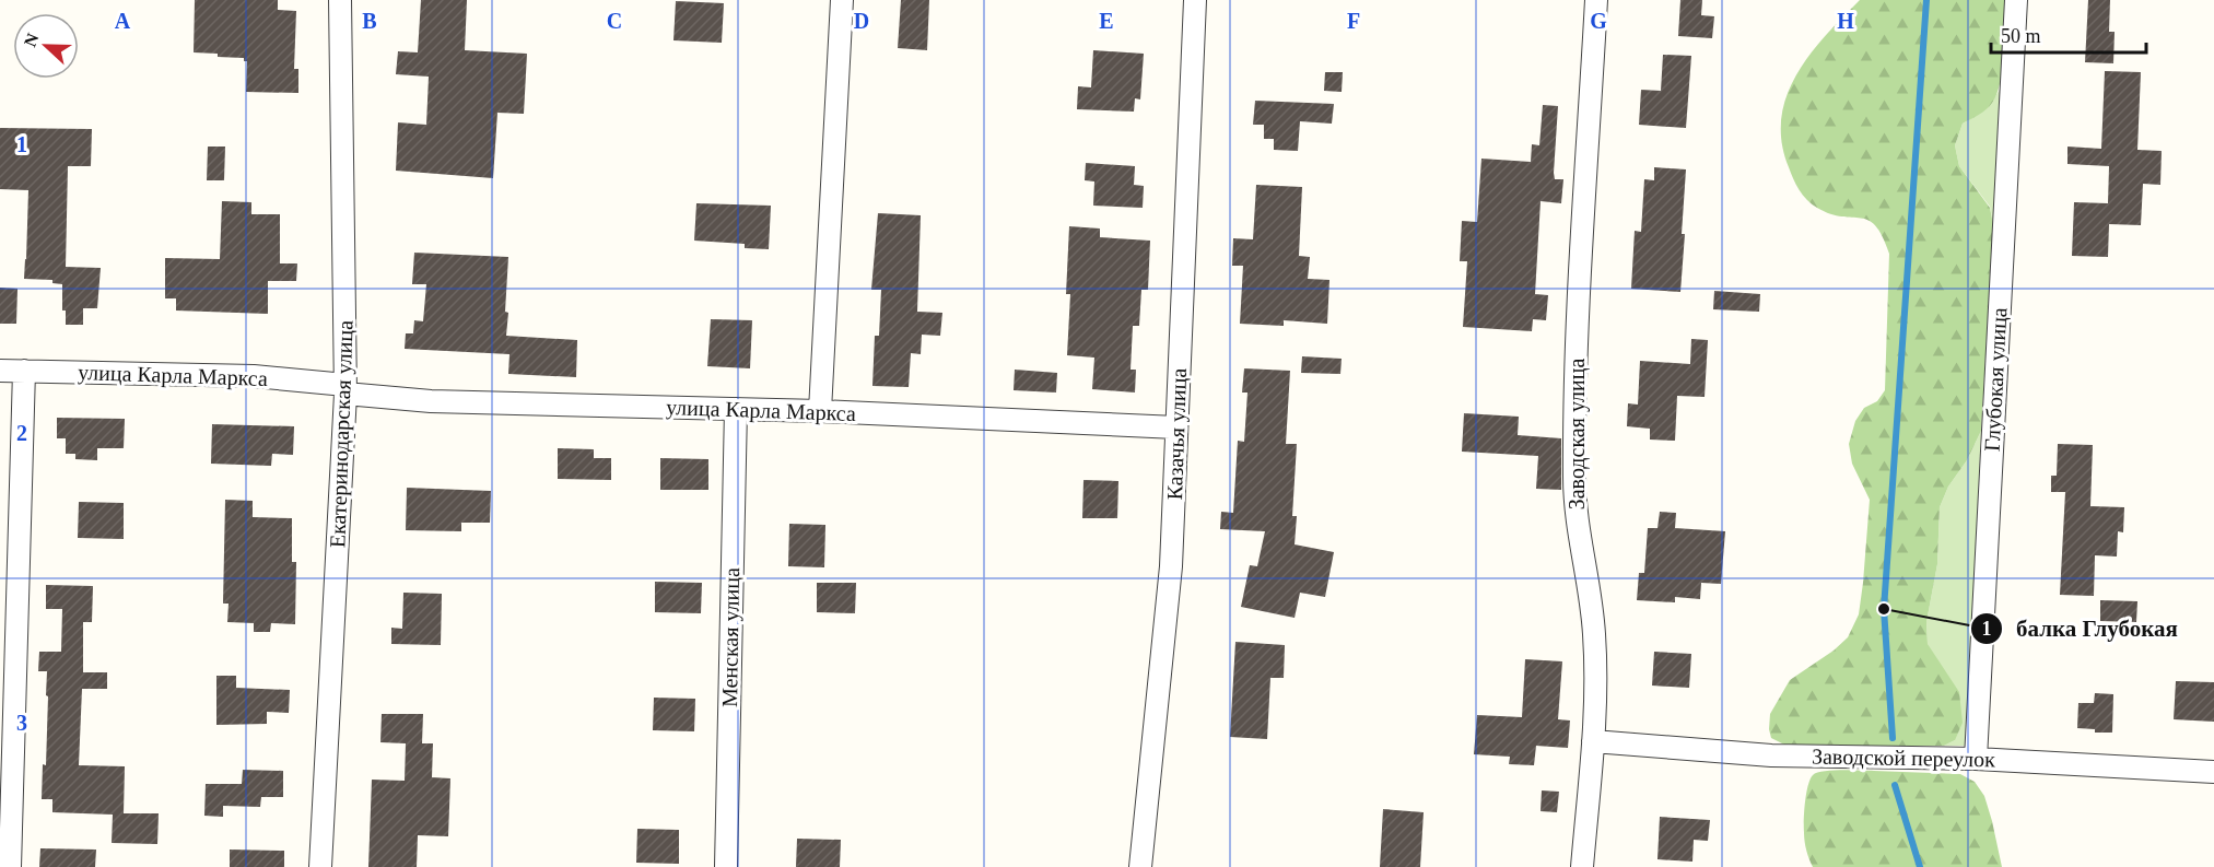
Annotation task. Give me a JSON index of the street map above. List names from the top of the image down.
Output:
{
  "streets": {
    "street": [
      "улица Карла Маркса",
      "Глубокая улица",
      "Екатеринодарская улица",
      "Казачья улица",
      "Заводская улица",
      "Менская улица",
      "Заводской переулок"
    ]
  },
  "crossings": [
    ["улица Карла Маркса", "Екатеринодарская улица"],
    ["улица Карла Маркса", "Казачья улица"],
    ["улица Карла Маркса", "Менская улица"],
    ["Глубокая улица", "Заводской переулок"],
    ["Заводская улица", "Заводской переулок"]
  ],
  "places": ["балка Глубокая"],
  "scale_bar": "50 m",
  "north": "left",
  "grid": {
    "columns": [
      "A",
      "B",
      "C",
      "D",
      "E",
      "F",
      "G",
      "H"
    ],
    "rows": ["1", "2", "3"]
  }
}
